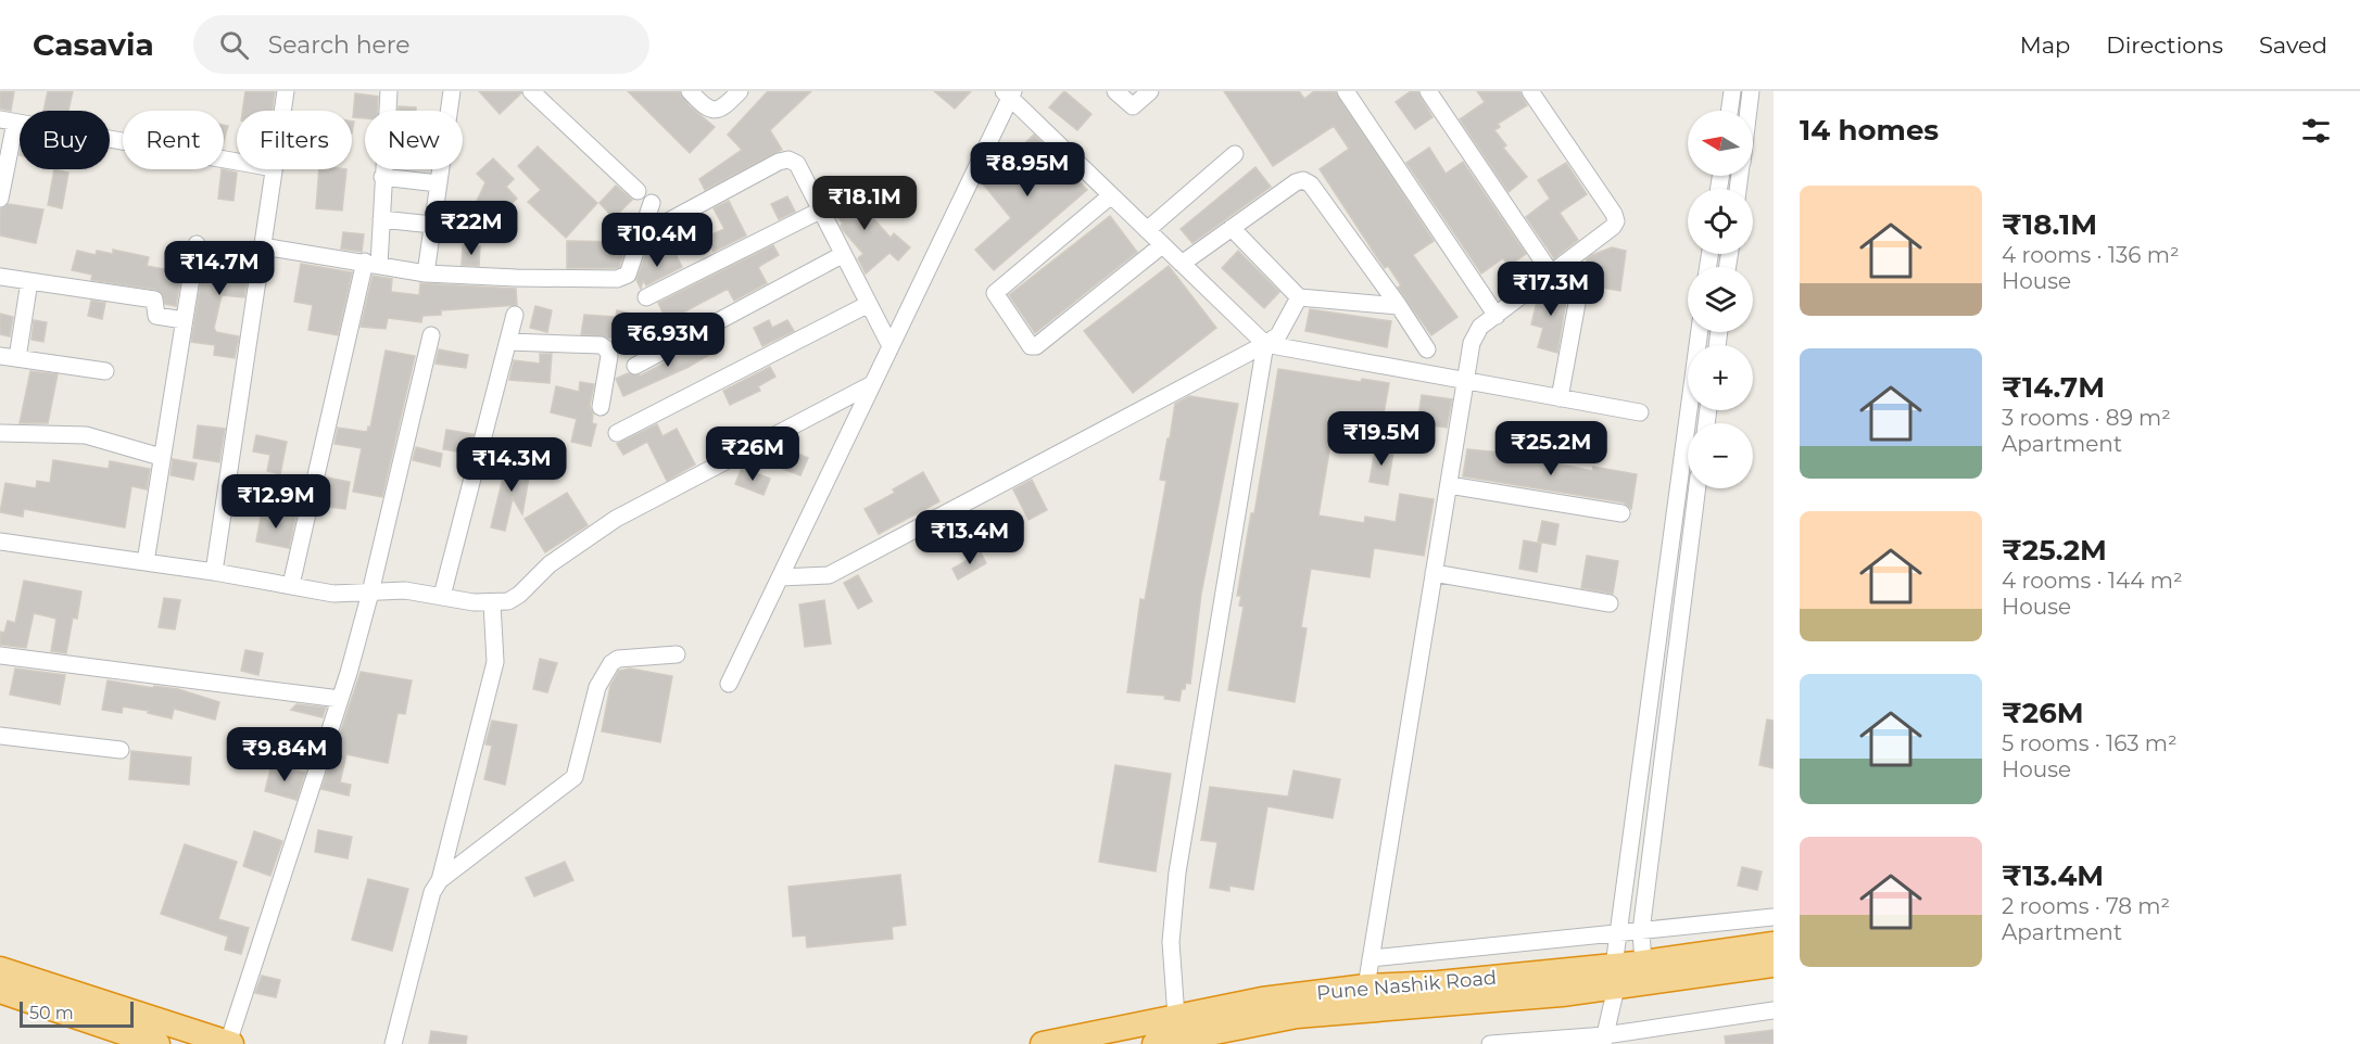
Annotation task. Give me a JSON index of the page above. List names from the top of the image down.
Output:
{
  "streets": {
    "highway": ["Pune Nashik Road"]
  },
  "scale_bar": "50 m",
  "north": "left",
  "page": {
    "header": "Casavia",
    "search": "Search here",
    "nav": ["Map", "Directions", "Saved"],
    "heading": "14 homes",
    "map_buttons": ["+", "−"],
    "chip": [
      "Buy",
      "Rent",
      "Filters",
      "New"
    ],
    "price": [
      "₹8.95M",
      "₹18.1M",
      "₹22M",
      "₹10.4M",
      "₹14.7M",
      "₹17.3M",
      "₹6.93M",
      "₹19.5M",
      "₹25.2M",
      "₹26M",
      "₹14.3M",
      "₹12.9M",
      "₹13.4M",
      "₹9.84M"
    ],
    "list": [
      {
        "name": "₹18.1M",
        "note": "4 rooms · 136 m² · House"
      },
      {
        "name": "₹14.7M",
        "note": "3 rooms · 89 m² · Apartment"
      },
      {
        "name": "₹25.2M",
        "note": "4 rooms · 144 m² · House"
      },
      {
        "name": "₹26M",
        "note": "5 rooms · 163 m² · House"
      },
      {
        "name": "₹13.4M",
        "note": "2 rooms · 78 m² · Apartment"
      }
    ],
    "scale": "50 m"
  }
}
